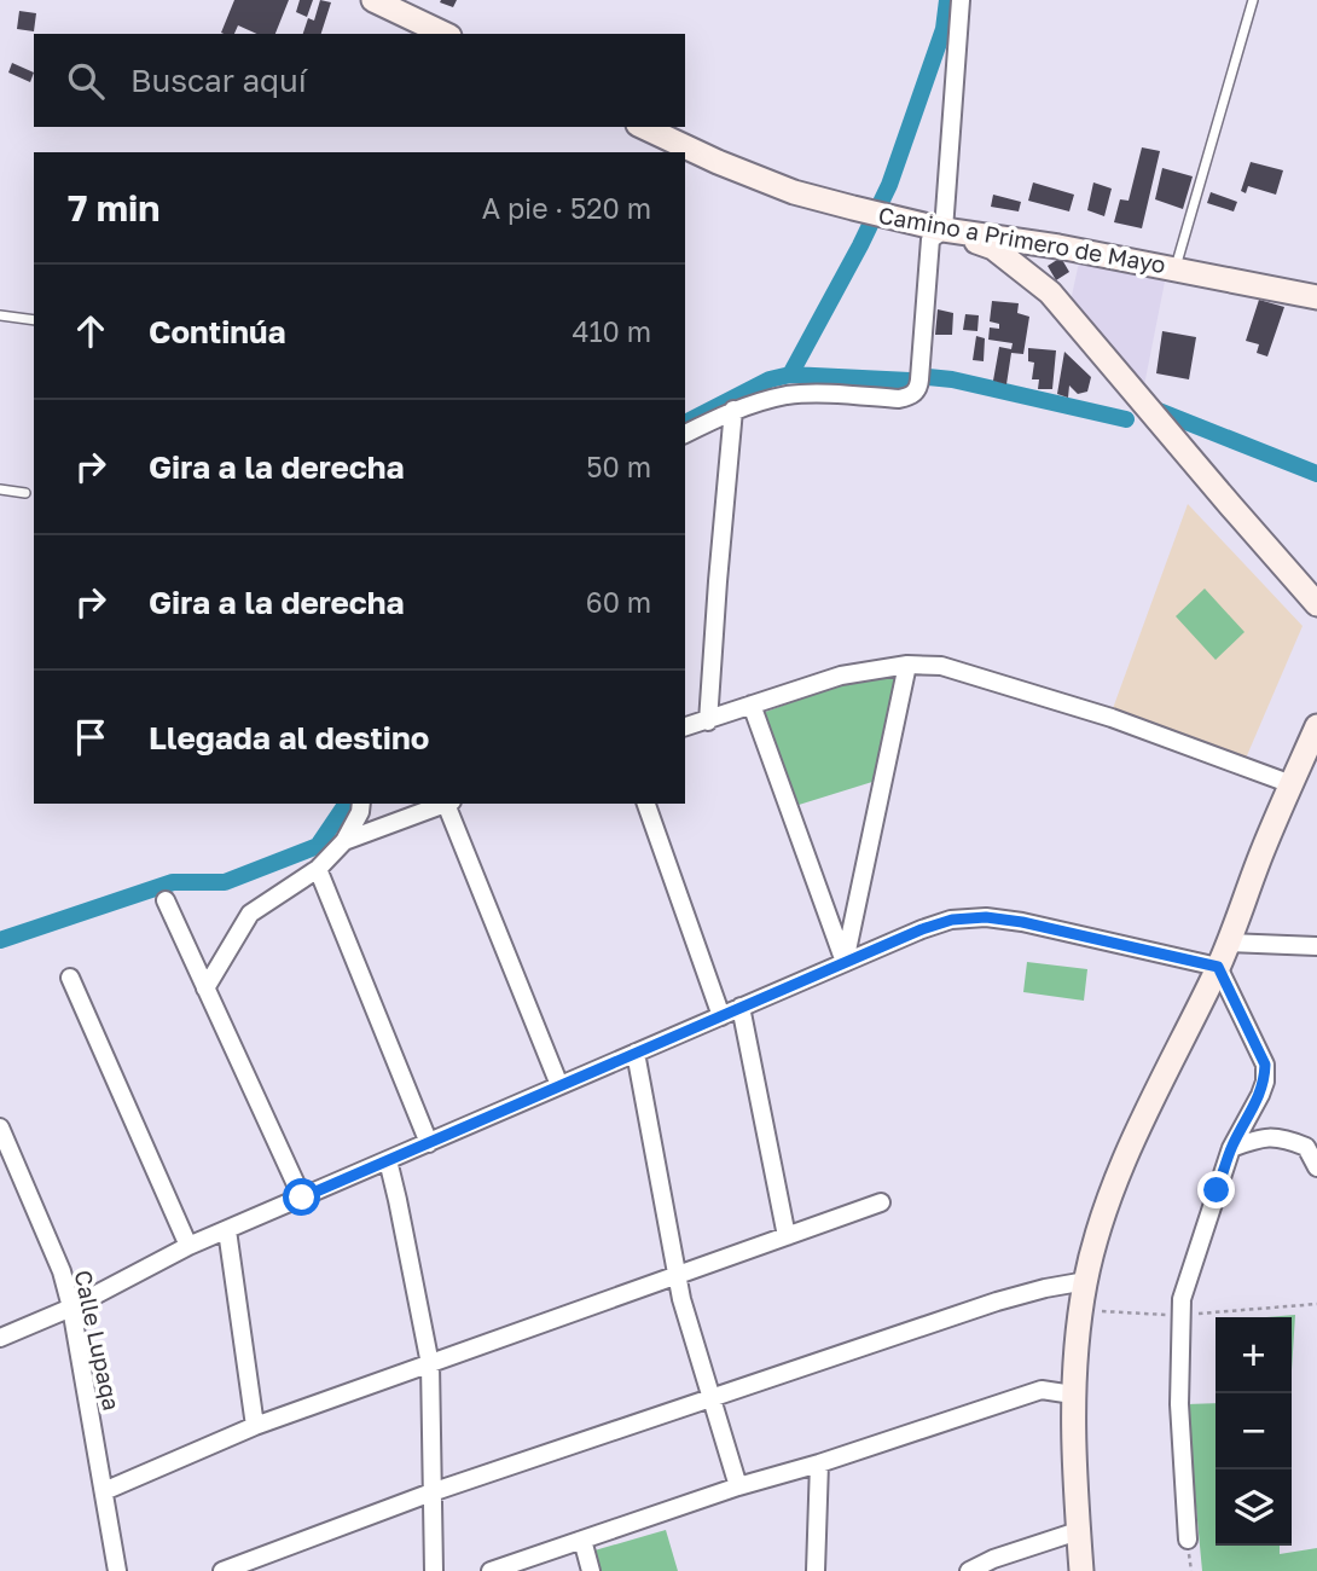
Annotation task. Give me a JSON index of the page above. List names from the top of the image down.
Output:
{
  "streets": {
    "street": ["Camino a Primero de Mayo", "Calle Lupaqa"]
  },
  "page": {
    "search": "Buscar aquí",
    "heading": ["7 min", "A pie · 520 m"],
    "list": [
      ["Continúa", "410 m"],
      ["Gira a la derecha", "50 m"],
      ["Gira a la derecha", "60 m"],
      "Llegada al destino"
    ],
    "map_buttons": ["+", "−"]
  }
}
